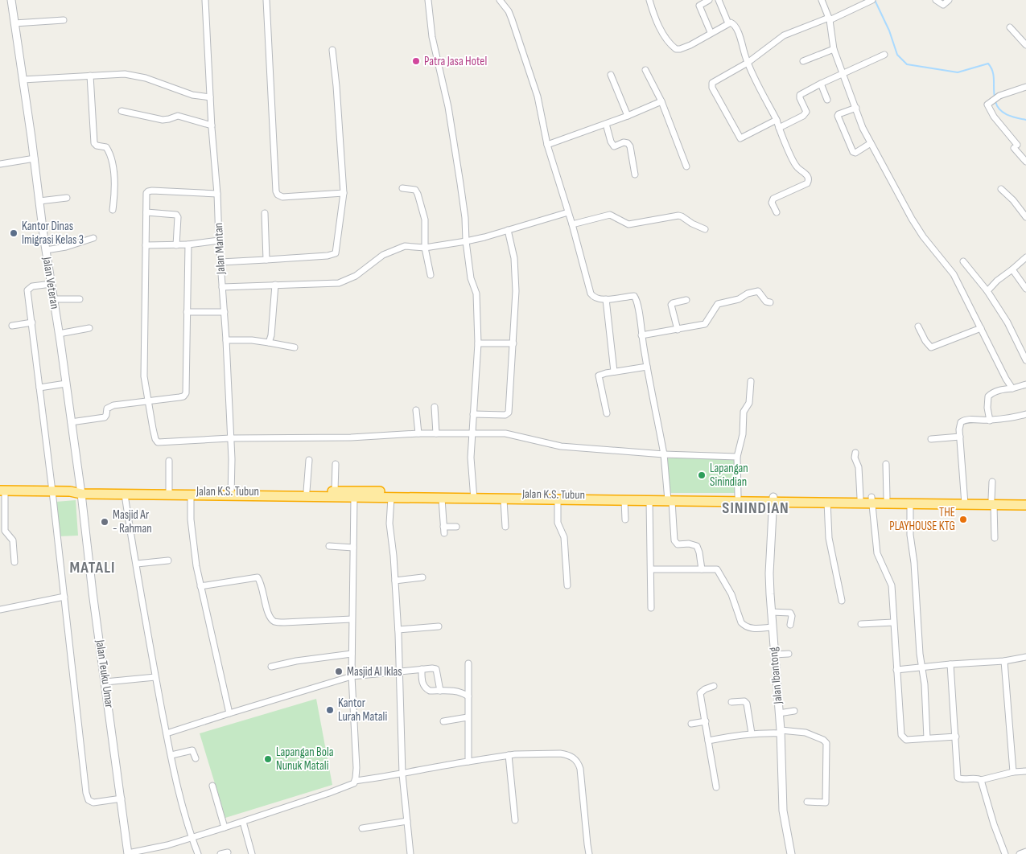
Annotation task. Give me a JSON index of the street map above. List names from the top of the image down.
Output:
{
  "streets": {
    "highway": ["Jalan K.S. Tubun"],
    "street": [
      "Jalan Mantan",
      "Jalan Veteran",
      "Jalan Teuku Umar",
      "Jalan Ibantong"
    ]
  },
  "crossings": [
    ["Jalan Mantan", "Jalan K.S. Tubun"],
    ["Jalan Veteran", "Jalan K.S. Tubun"],
    ["Jalan Veteran", "Jalan Teuku Umar"],
    ["Jalan K.S. Tubun", "Jalan Teuku Umar"],
    ["Jalan K.S. Tubun", "Jalan Ibantong"]
  ],
  "districts": ["SININDIAN", "MATALI"],
  "places": [
    "Patra Jasa Hotel",
    "Kantor Dinas Imigrasi Kelas 3",
    "Lapangan Sinindian",
    "THE PLAYHOUSE KTG",
    "Masjid Ar - Rahman",
    "Masjid Al Iklas",
    "Kantor Lurah Matali",
    "Lapangan Bola Nunuk Matali"
  ]
}
